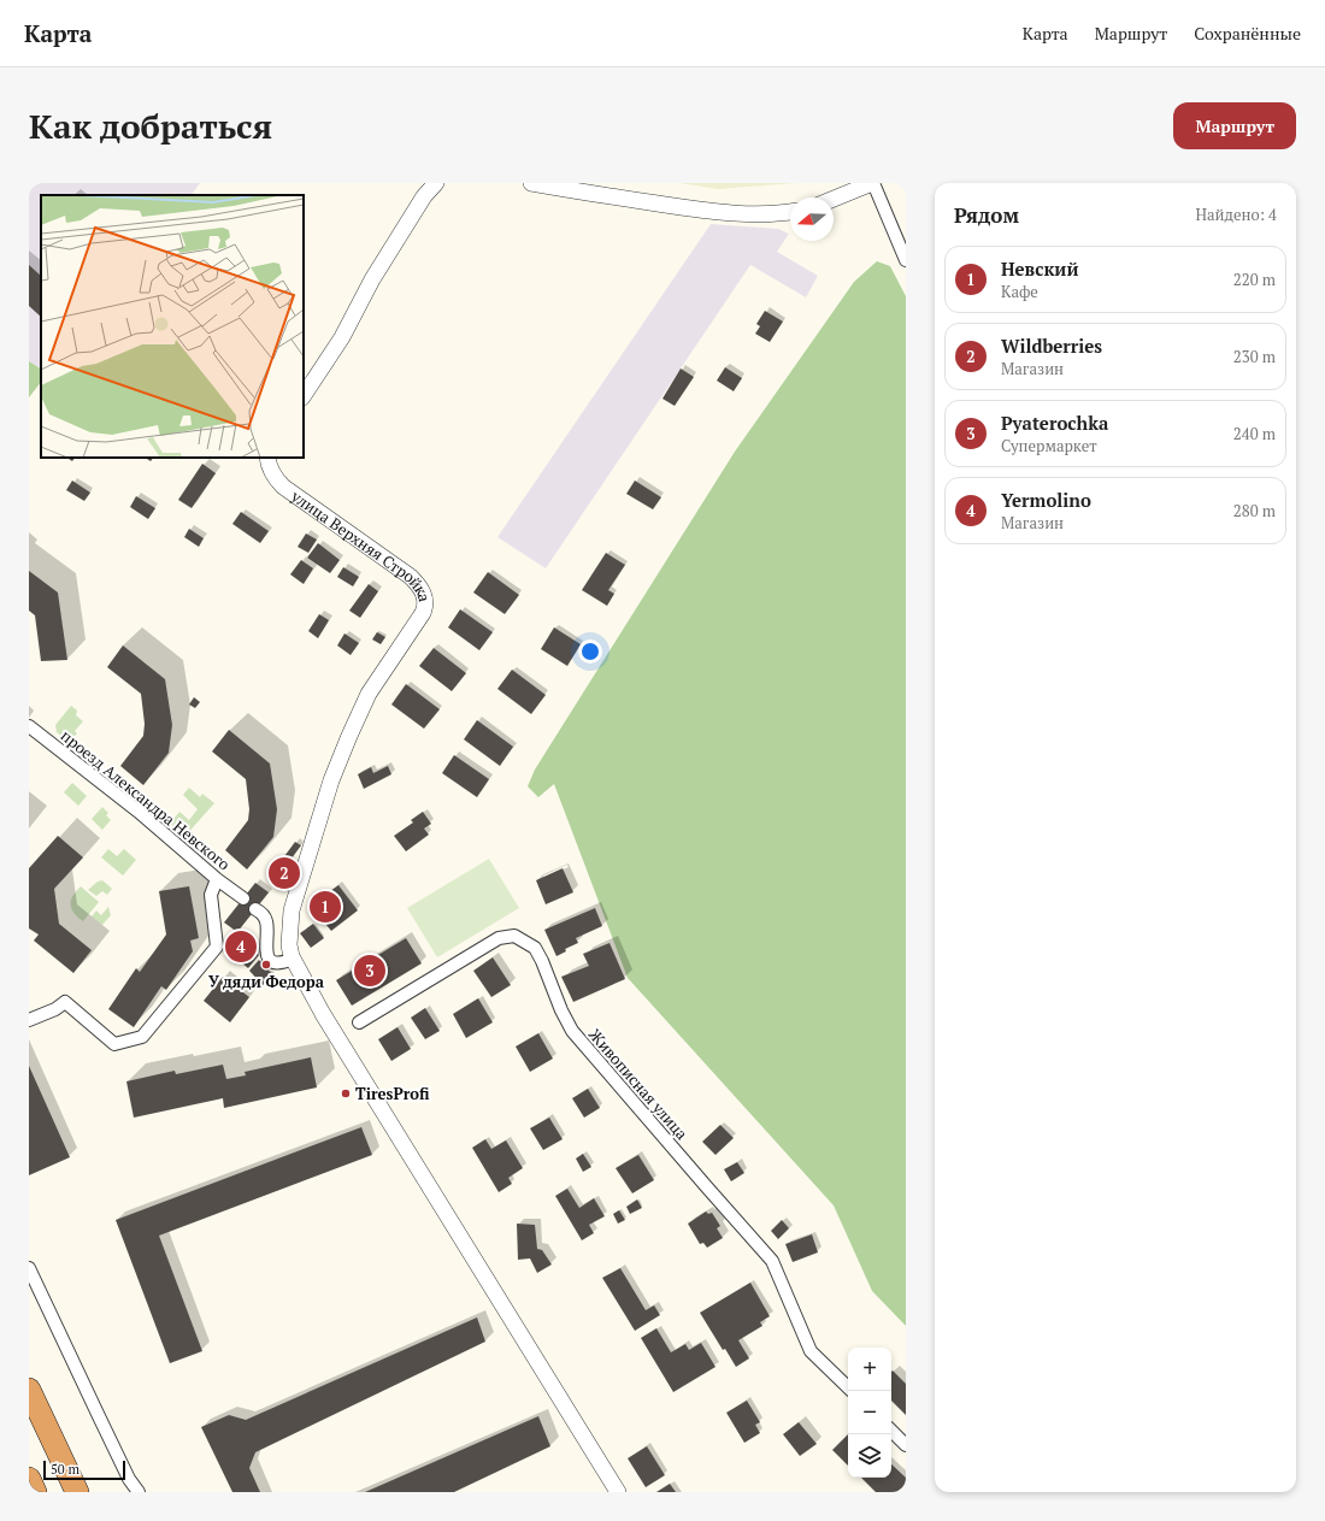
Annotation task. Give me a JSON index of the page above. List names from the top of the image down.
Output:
{
  "streets": {
    "street": ["улица Верхняя Стройка", "проезд Александра Невского", "Живописная улица"]
  },
  "places": ["У дяди Федора", "TiresProfi"],
  "scale_bar": "50 m",
  "north": "left",
  "page": {
    "header": "Карта",
    "nav": ["Карта", "Маршрут", "Сохранённые"],
    "buttons": "Маршрут",
    "title": "Как добраться",
    "heading": ["Рядом", "Найдено: 4"],
    "list": [
      {
        "mark": "1",
        "name": "Невский",
        "note": "Кафе",
        "value": "220 m"
      },
      {
        "mark": "2",
        "name": "Wildberries",
        "note": "Магазин",
        "value": "230 m"
      },
      {
        "mark": "3",
        "name": "Pyaterochka",
        "note": "Супермаркет",
        "value": "240 m"
      },
      {
        "mark": "4",
        "name": "Yermolino",
        "note": "Магазин",
        "value": "280 m"
      }
    ],
    "pins": [
      "2",
      "1",
      "4",
      "3"
    ],
    "map_buttons": ["+", "−"],
    "scale": "50 m"
  }
}
